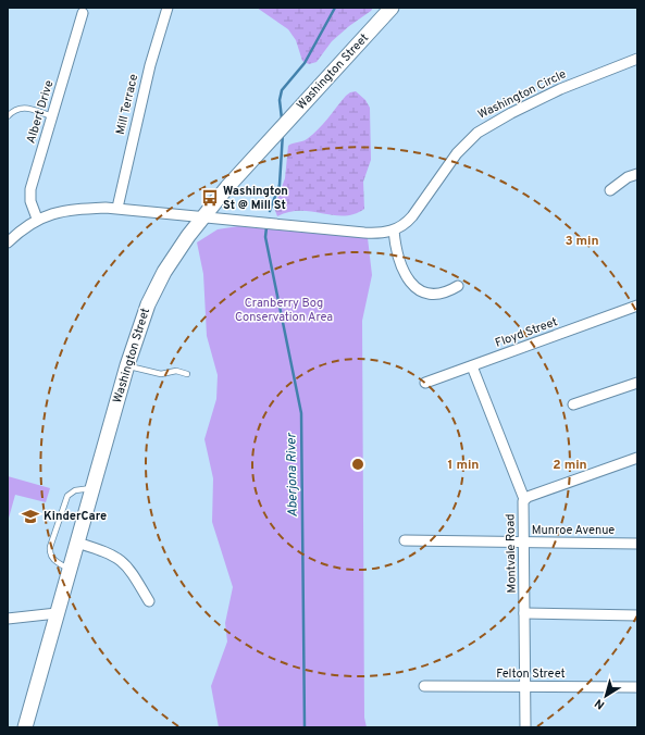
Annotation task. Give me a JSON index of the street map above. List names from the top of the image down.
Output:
{
  "streets": {
    "main road": ["Washington Street"],
    "street": [
      "Washington Circle",
      "Mill Terrace",
      "Albert Drive",
      "Floyd Street",
      "Munroe Avenue",
      "Montvale Road",
      "Felton Street"
    ]
  },
  "crossings": [
    ["Munroe Avenue", "Montvale Road"],
    ["Montvale Road", "Felton Street"]
  ],
  "water": ["Aberjona River"],
  "parks": ["Cranberry Bog Conservation Area"],
  "places": {
    "bus stop": ["Washington St @ Mill St"],
    "school or university": ["KinderCare"]
  },
  "north": "bottom left",
  "rings": ["3 min", "1 min", "2 min"]
}
